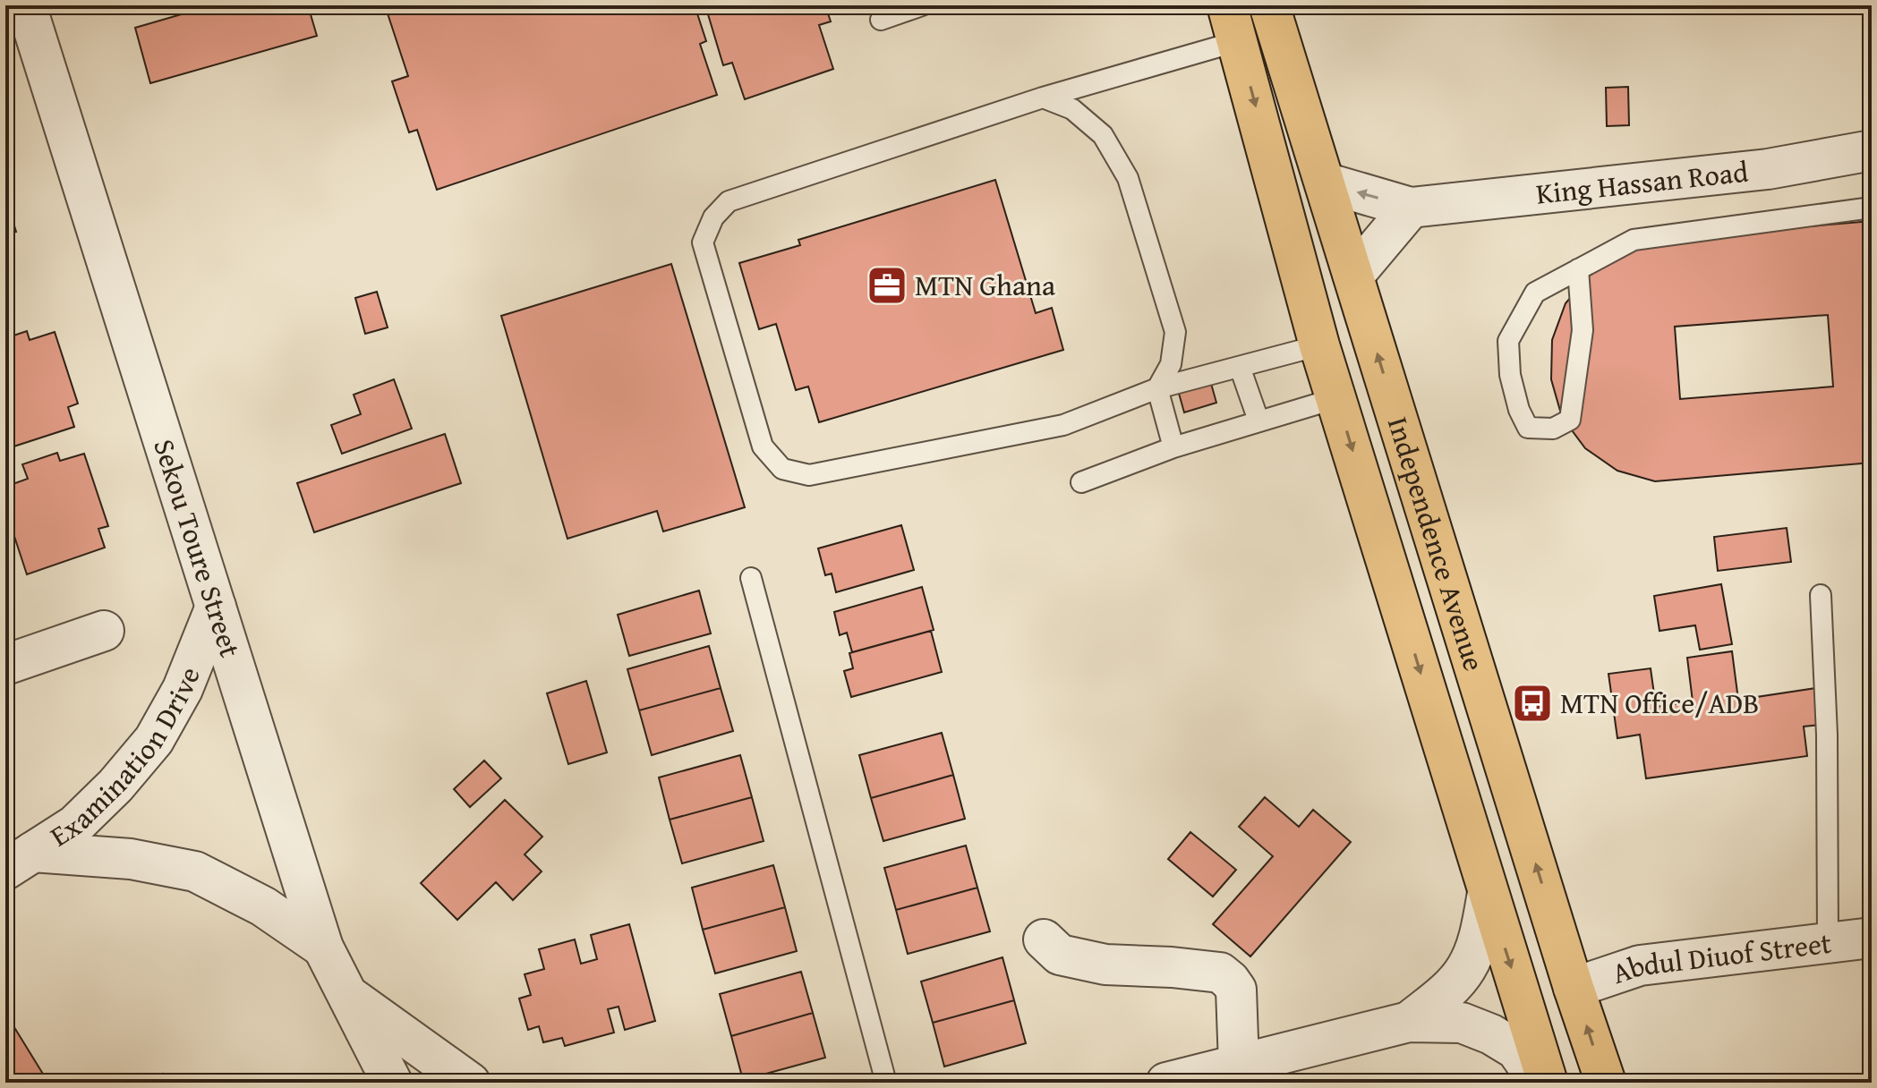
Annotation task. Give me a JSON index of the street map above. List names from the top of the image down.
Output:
{
  "streets": {
    "main road": ["Independence Avenue"],
    "street": [
      "King Hassan Road",
      "Sekou Toure Street",
      "Examination Drive",
      "Abdul Diuof Street"
    ]
  },
  "crossings": [
    ["King Hassan Road", "Independence Avenue"],
    ["Independence Avenue", "Abdul Diuof Street"],
    ["Sekou Toure Street", "Examination Drive"]
  ],
  "places": {
    "office": ["MTN Ghana"],
    "bus stop": ["MTN Office/ADB"]
  }
}
